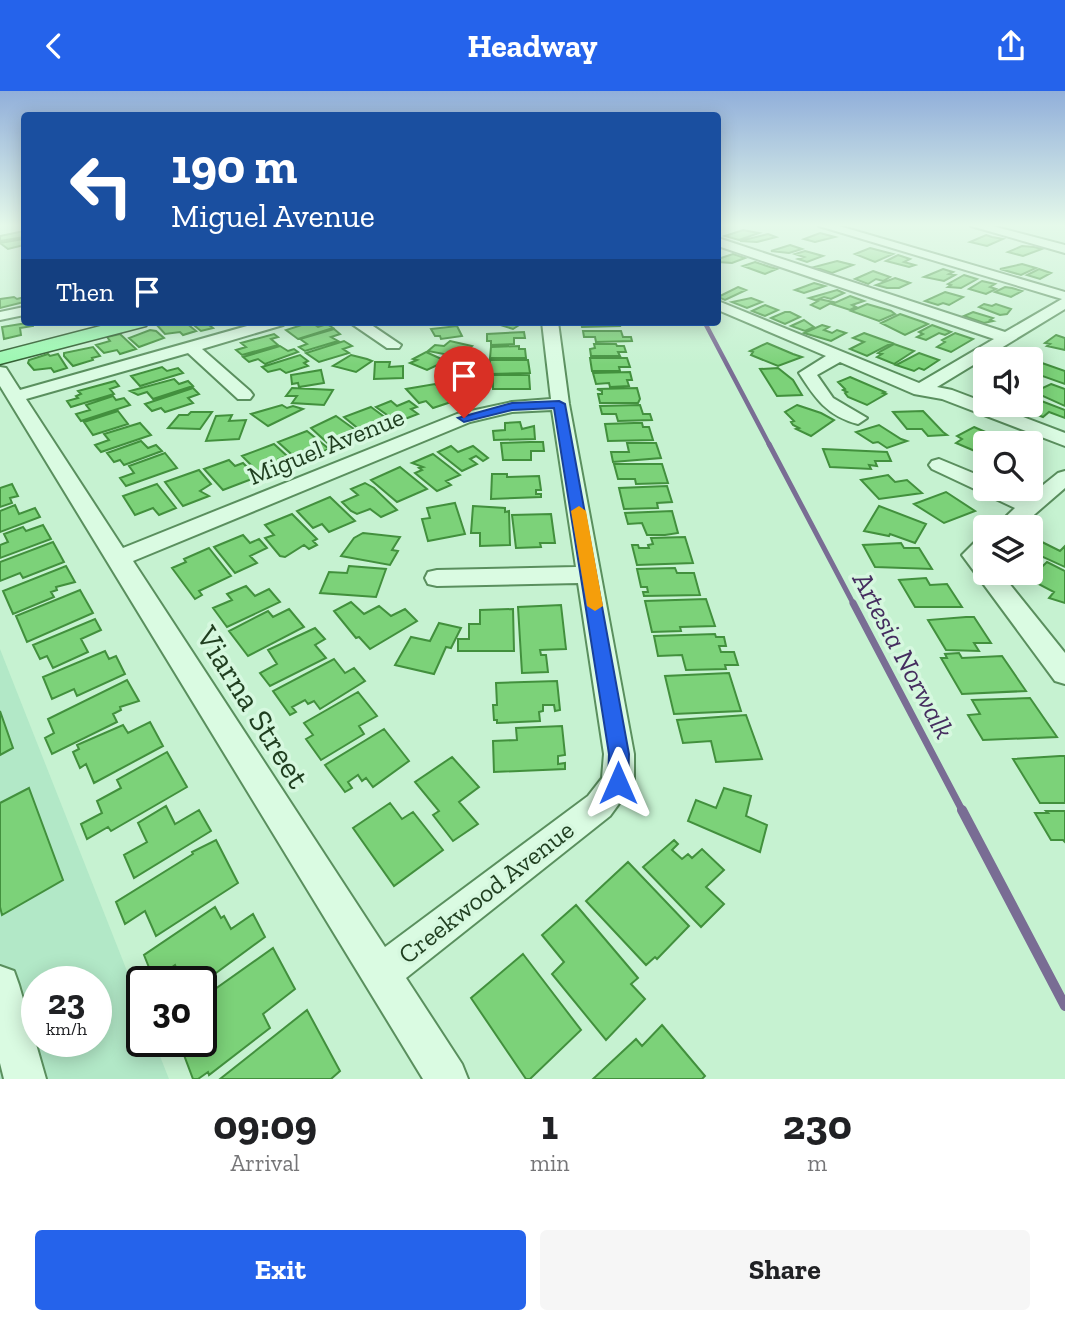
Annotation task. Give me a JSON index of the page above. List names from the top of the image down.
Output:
{
  "streets": {
    "street": ["Miguel Avenue", "Viarna Street", "Creekwood Avenue"]
  },
  "crossings": [
    ["Miguel Avenue", "Viarna Street"],
    ["Miguel Avenue", "Creekwood Avenue"],
    ["Viarna Street", "Creekwood Avenue"]
  ],
  "water": ["Artesia Norwalk"],
  "page": {
    "header": "Headway",
    "turn": ["190 m", "Miguel Avenue"],
    "then": "Then",
    "speed": "23 km/h",
    "limit": "30",
    "eta": [
      "09:09",
      "Arrival",
      "1",
      "min",
      "230",
      "m"
    ],
    "buttons": ["Exit", "Share"]
  }
}
